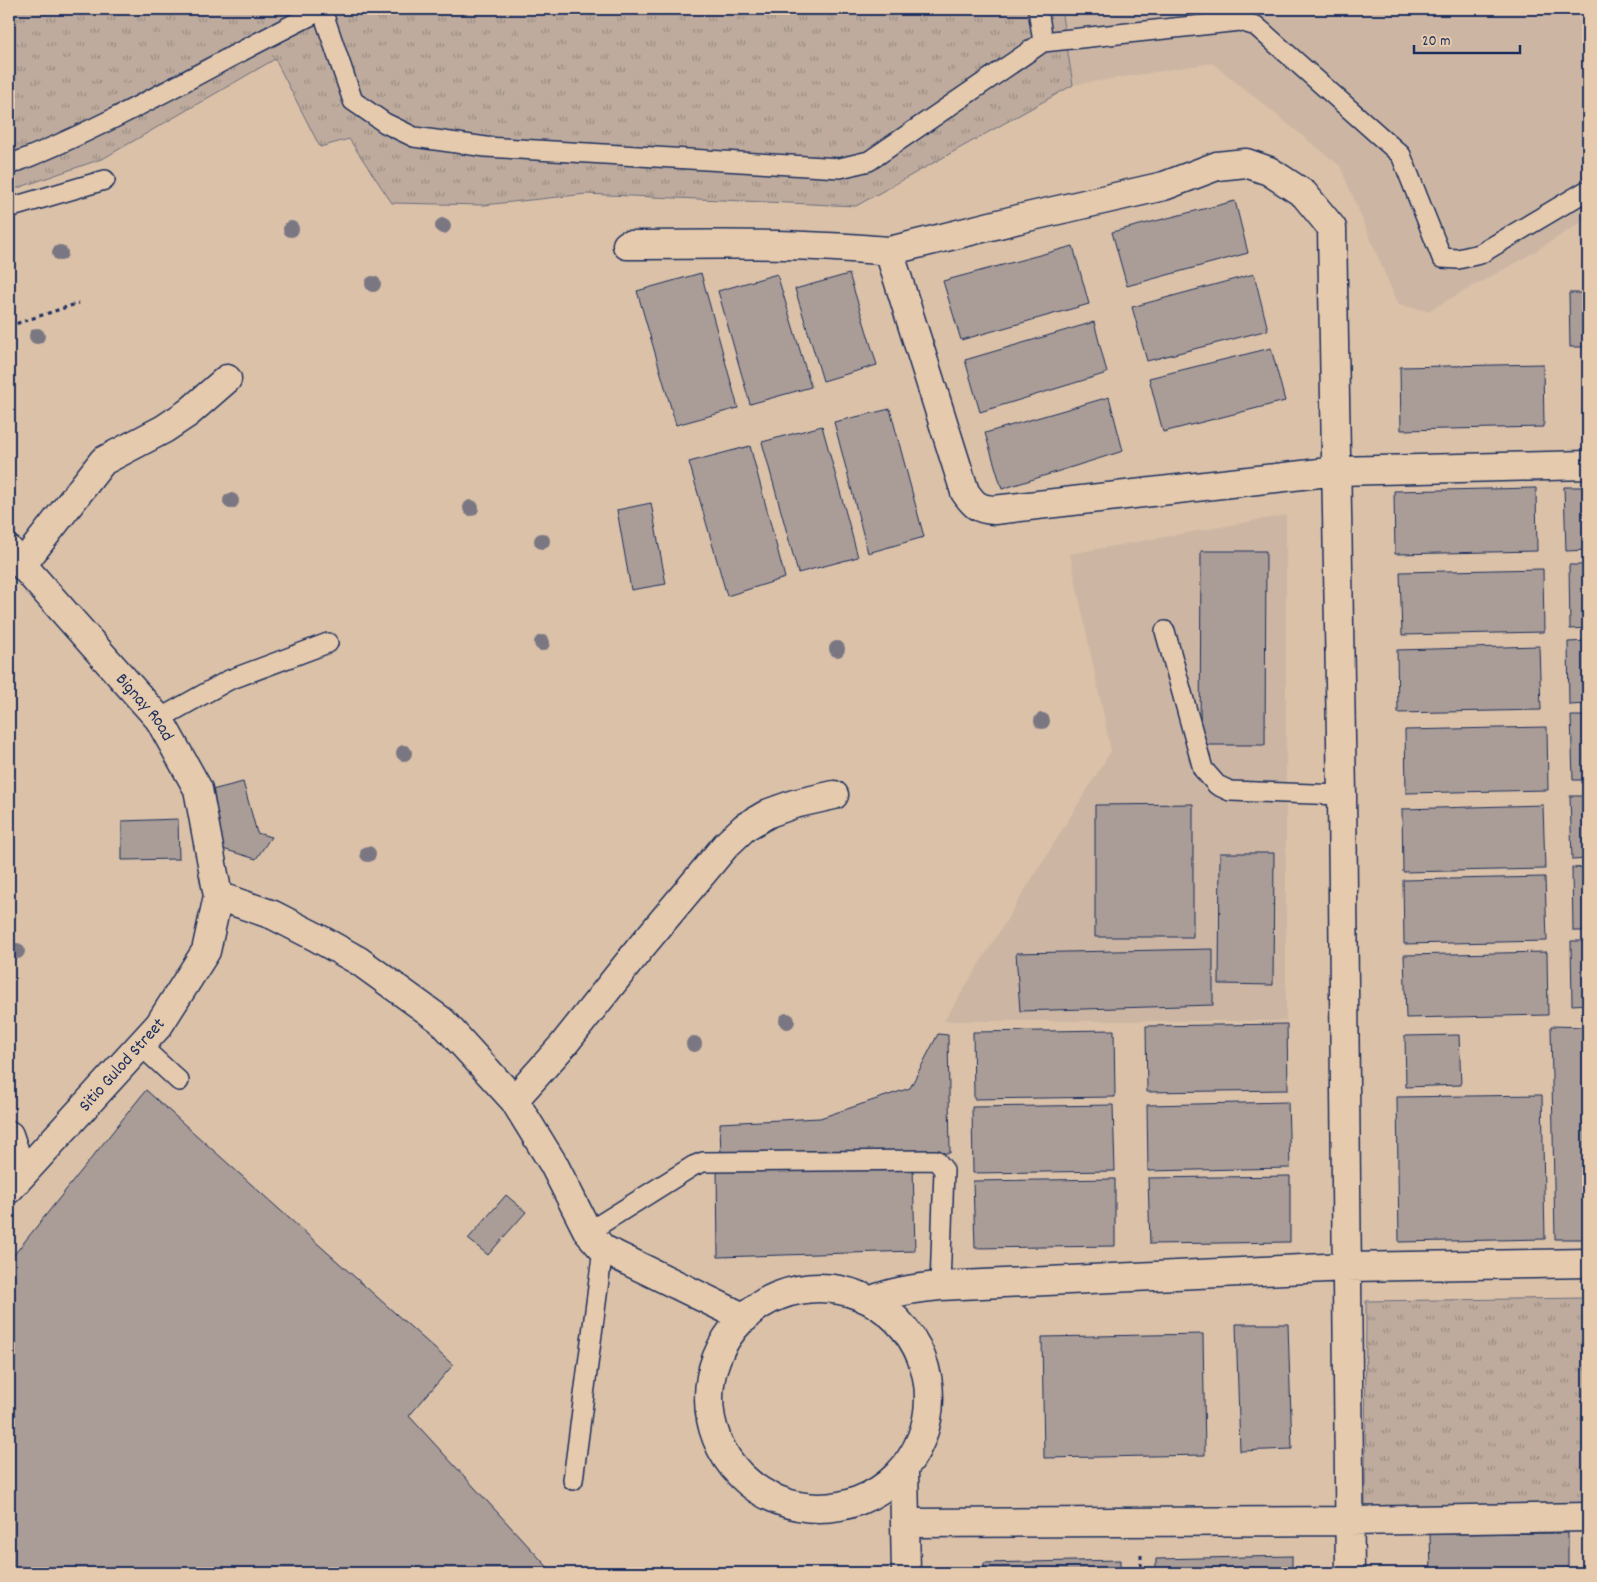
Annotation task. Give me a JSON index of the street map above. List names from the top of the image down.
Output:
{
  "streets": {
    "street": ["Bignay Road", "Sitio Gulod Street"]
  },
  "crossings": [
    ["Bignay Road", "Sitio Gulod Street"]
  ],
  "scale_bar": "20 m"
}
